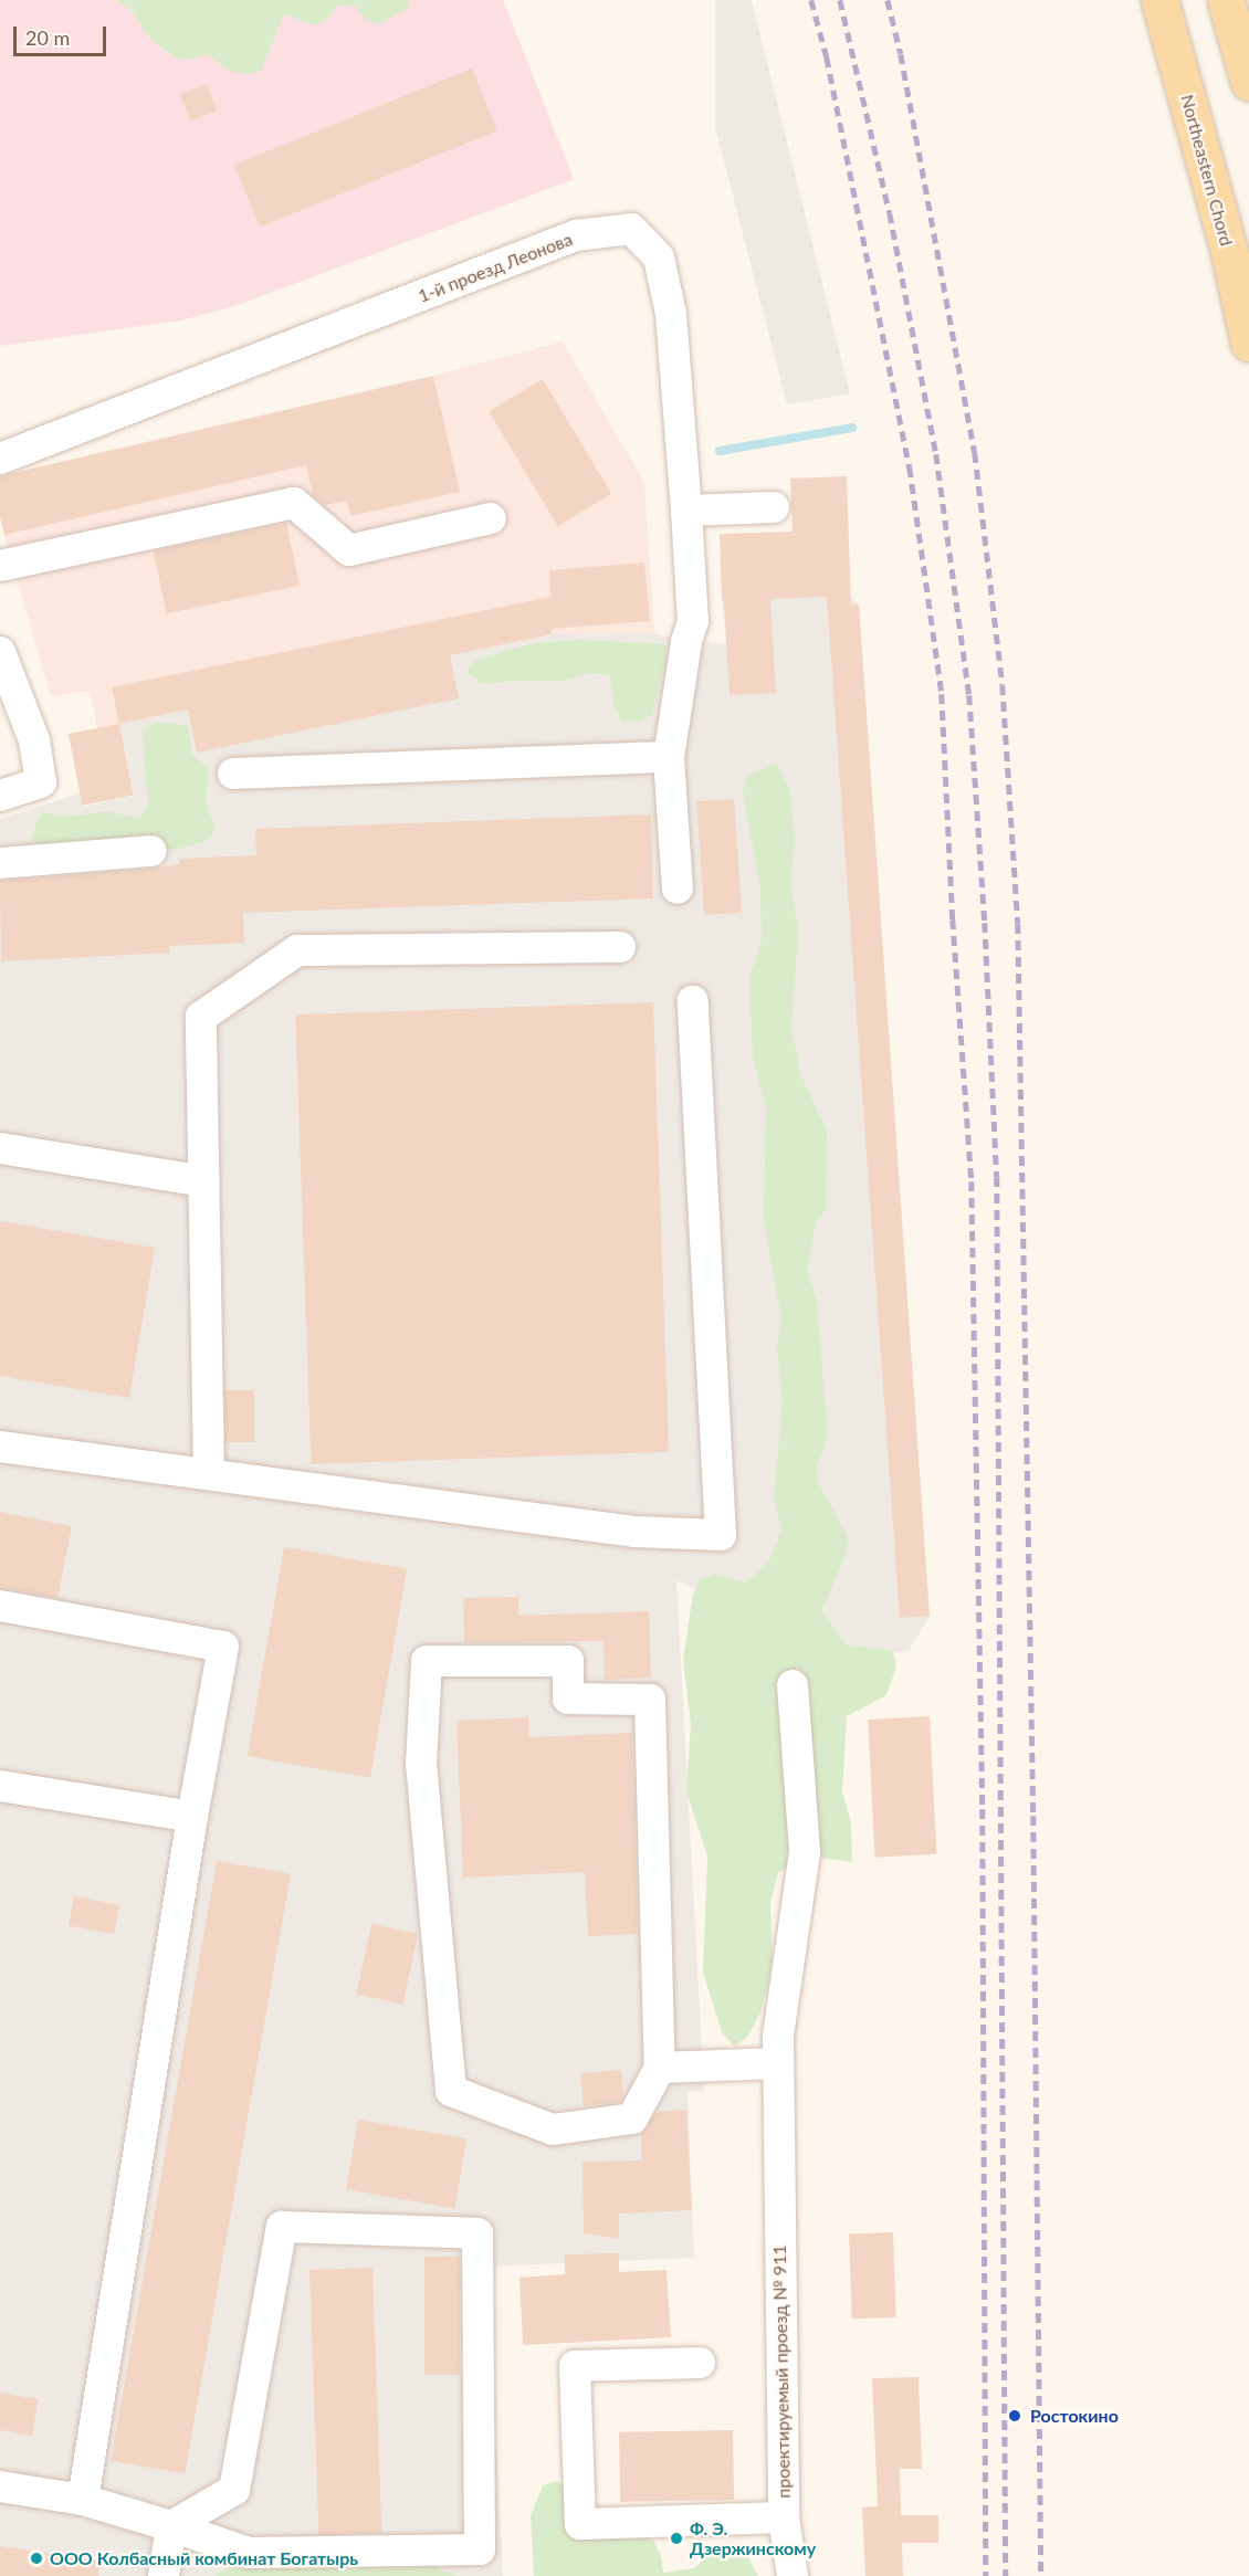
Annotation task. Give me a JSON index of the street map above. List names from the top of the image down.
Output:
{
  "streets": {
    "main road": ["Northeastern Chord"],
    "street": ["1-й проезд Леонова", "проектируемый проезд № 911"]
  },
  "places": ["Ростокино", "Ф. Э. Дзержинскому", "ООО Колбасный комбинат Богатырь"],
  "scale_bar": "20 m"
}
